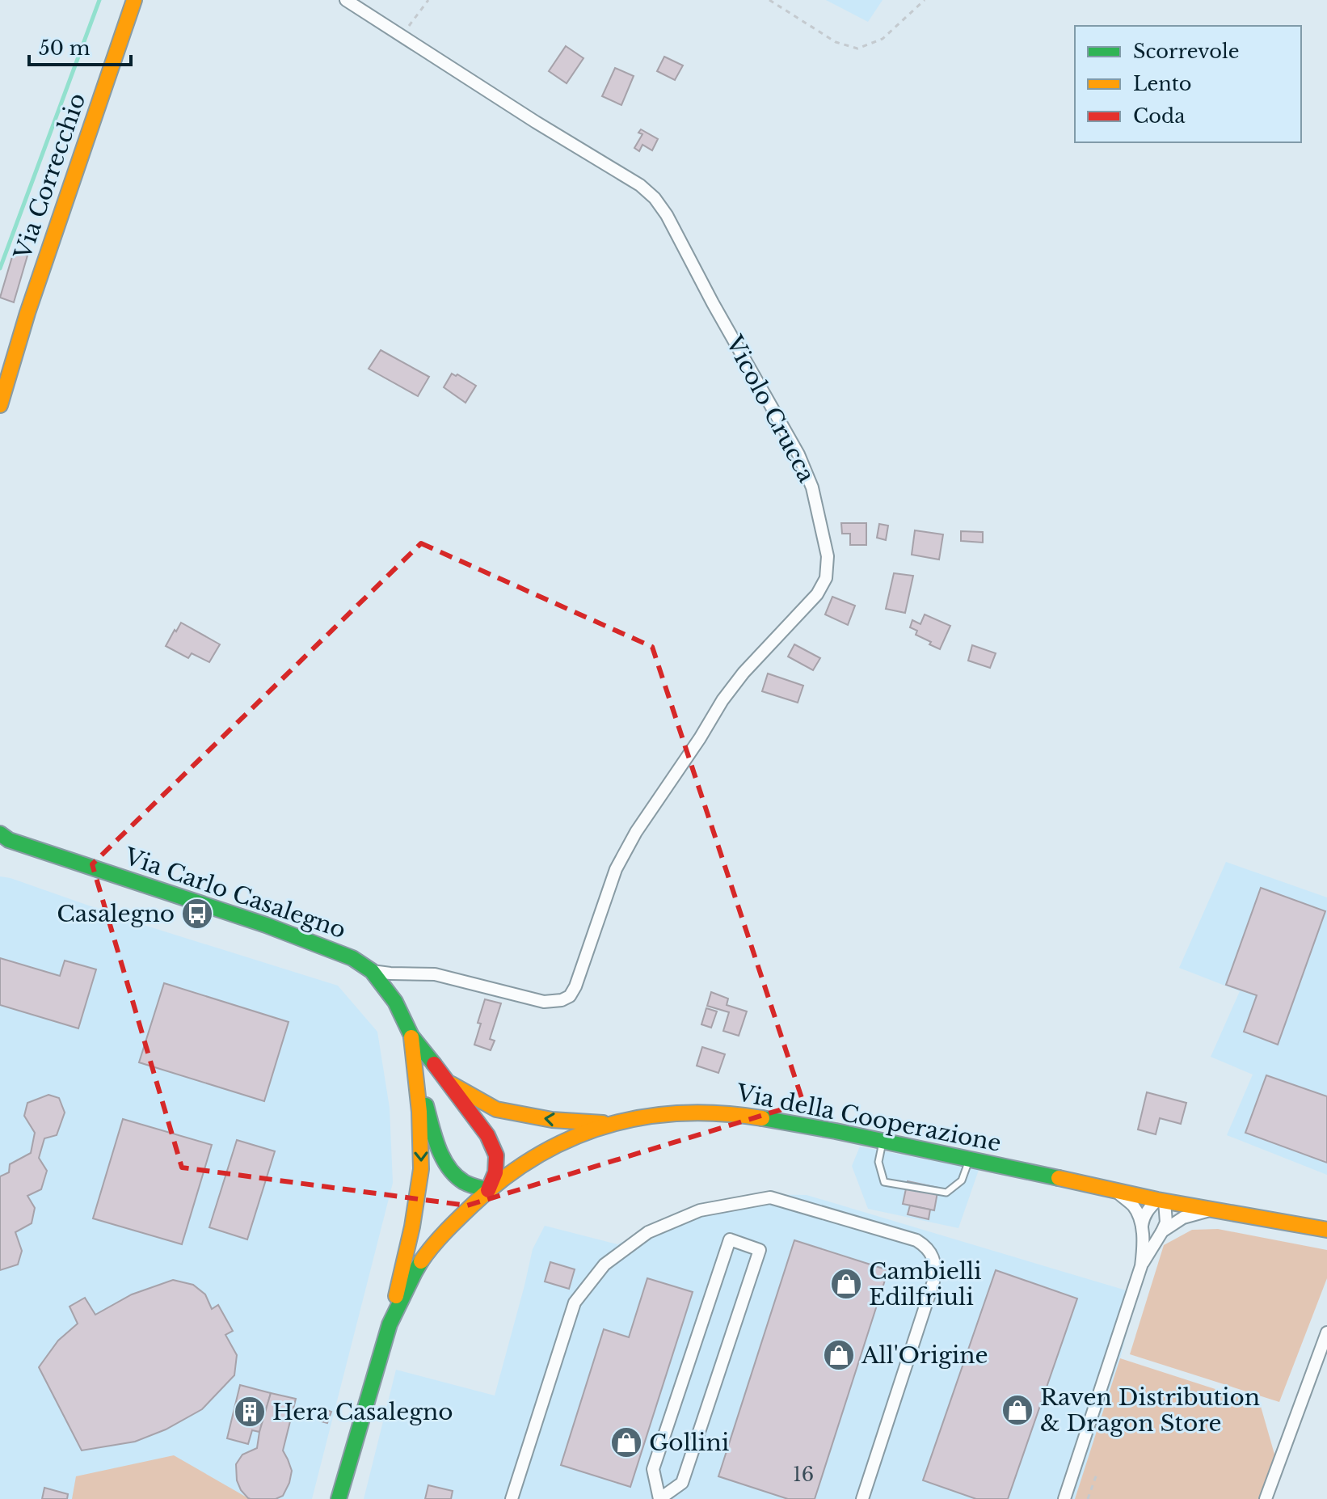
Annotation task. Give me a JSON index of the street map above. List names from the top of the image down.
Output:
{
  "streets": {
    "street": [
      "Via Correcchio",
      "Vicolo Crucca",
      "Via Carlo Casalegno",
      "Via della Cooperazione"
    ]
  },
  "crossings": [
    ["Vicolo Crucca", "Via Carlo Casalegno"],
    ["Via Carlo Casalegno", "Via della Cooperazione"]
  ],
  "places": {
    "bus stop": ["Casalegno"],
    "shop": [
      "Cambielli Edilfriuli",
      "All'Origine",
      "Raven Distribution & Dragon Store",
      "Gollini"
    ],
    "building": ["Hera Casalegno"]
  },
  "house_numbers": ["16"],
  "legend": ["Scorrevole", "Lento", "Coda"],
  "scale_bar": "50 m"
}
